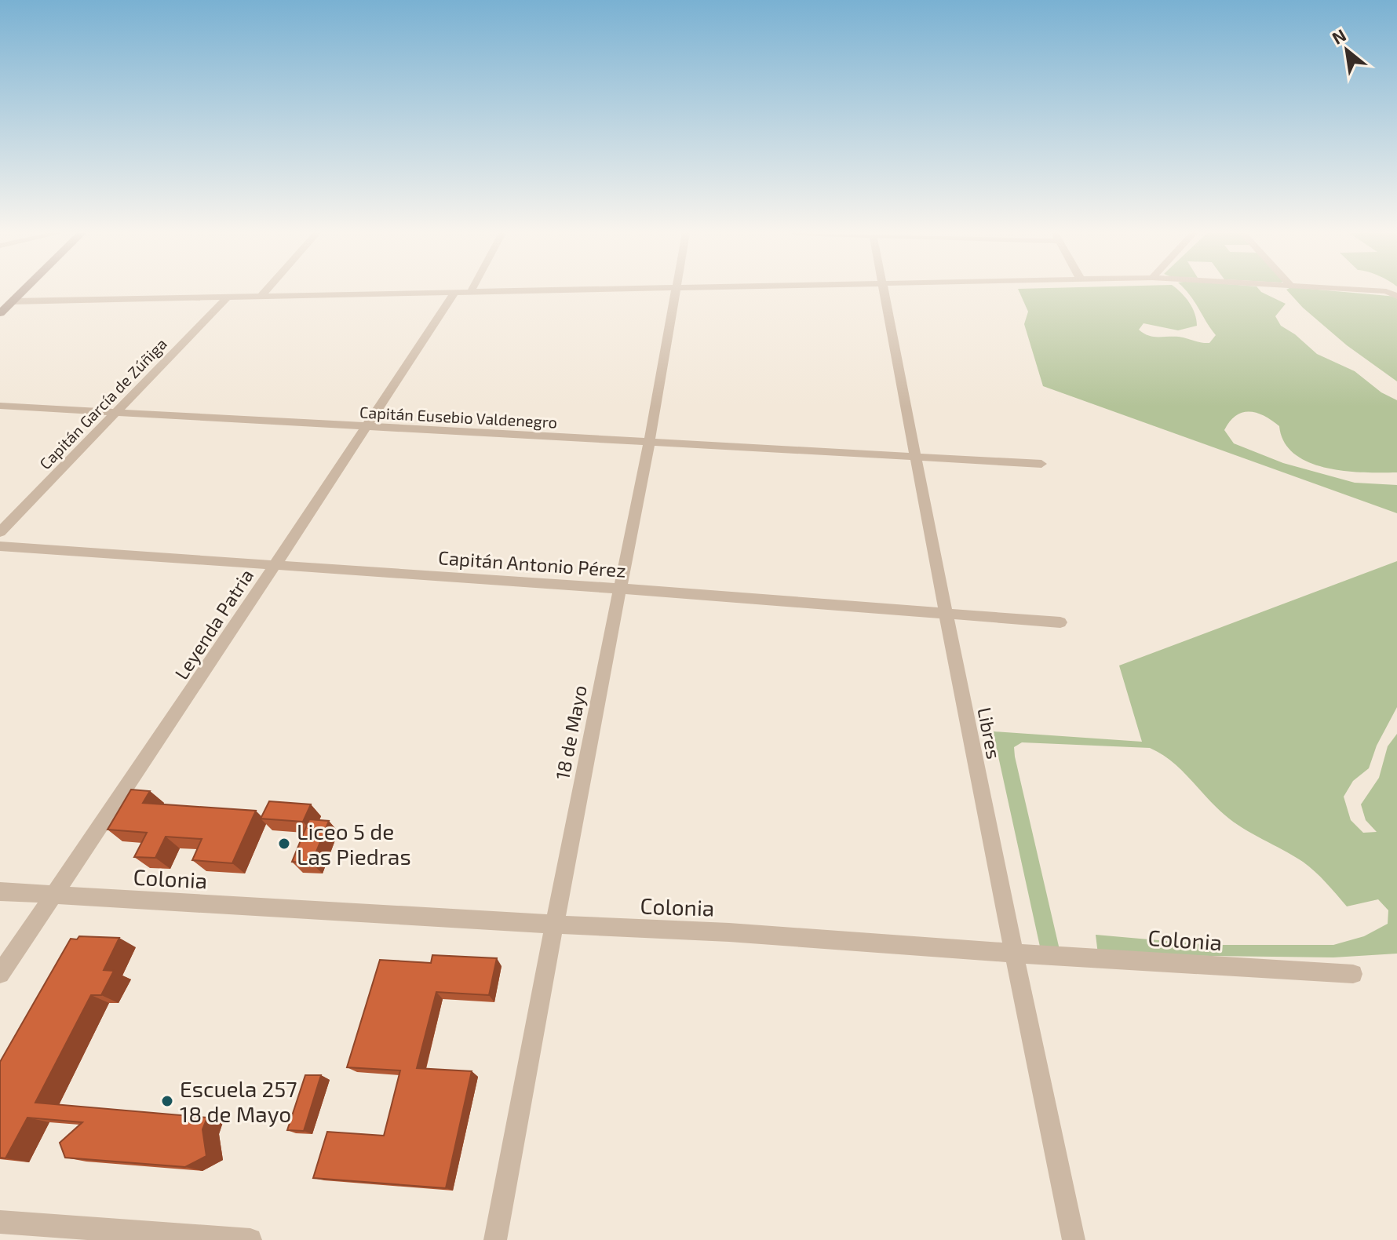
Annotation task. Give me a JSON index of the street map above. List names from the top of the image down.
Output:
{
  "streets": {
    "street": [
      "Capitán García de Zúñiga",
      "Capitán Eusebio Valdenegro",
      "Capitán Antonio Pérez",
      "Leyenda Patria",
      "18 de Mayo",
      "Libres",
      "Colonia"
    ]
  },
  "crossings": [
    ["Capitán García de Zúñiga", "Capitán Eusebio Valdenegro"],
    ["Capitán Eusebio Valdenegro", "Leyenda Patria"],
    ["Capitán Eusebio Valdenegro", "18 de Mayo"],
    ["Capitán Eusebio Valdenegro", "Libres"],
    ["Capitán Antonio Pérez", "Leyenda Patria"],
    ["Capitán Antonio Pérez", "18 de Mayo"],
    ["Capitán Antonio Pérez", "Libres"],
    ["Leyenda Patria", "Colonia"],
    ["18 de Mayo", "Colonia"],
    ["Libres", "Colonia"]
  ],
  "places": ["Liceo 5 de Las Piedras", "Escuela 257 18 de Mayo"],
  "north": "top left"
}
